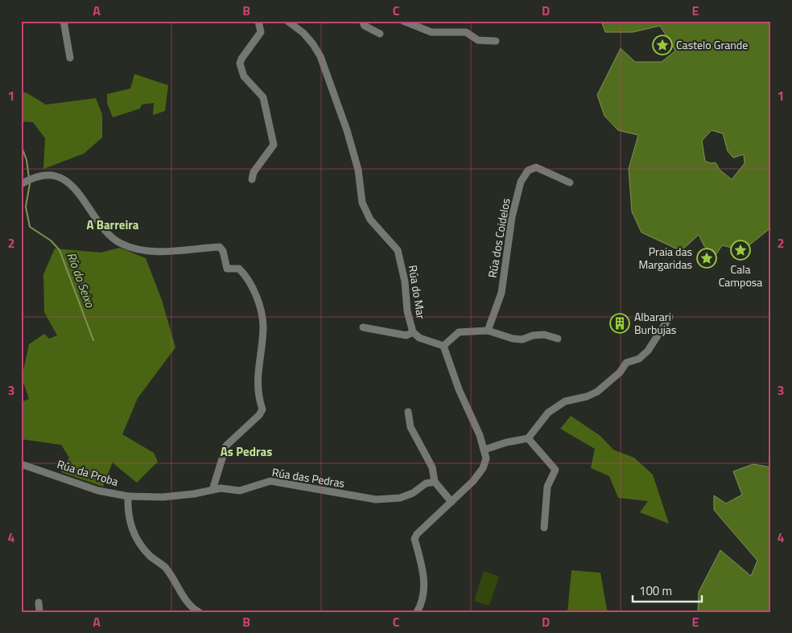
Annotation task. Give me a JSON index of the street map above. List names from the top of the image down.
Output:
{
  "streets": {
    "street": [
      "Rúa dos Coidelos",
      "Rúa do Mar",
      "Rúa da Proba",
      "Rúa das Pedras"
    ]
  },
  "crossings": [
    ["Rúa da Proba", "Rúa das Pedras"]
  ],
  "districts": ["A Barreira", "As Pedras"],
  "water": ["Río do Seixo"],
  "places": {
    "place": ["Castelo Grande", "Cala Camposa", "Praia das Margaridas"],
    "building": ["Albarari Burbujas"]
  },
  "scale_bar": "100 m",
  "grid": {
    "columns": [
      "A",
      "B",
      "C",
      "D",
      "E"
    ],
    "rows": [
      "1",
      "2",
      "3",
      "4"
    ]
  }
}
